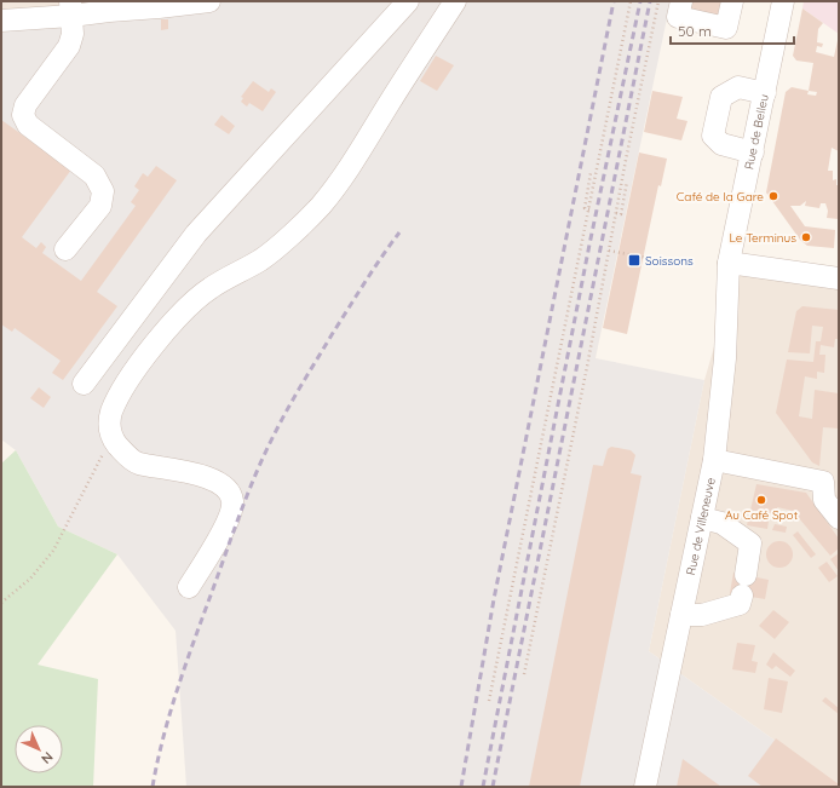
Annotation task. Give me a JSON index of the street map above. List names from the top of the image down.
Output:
{
  "streets": {
    "street": ["Rue de Belleu", "Rue de Villeneuve"]
  },
  "crossings": [
    ["Rue de Belleu", "Rue de Villeneuve"]
  ],
  "places": {
    "other": ["Café de la Gare", "Le Terminus", "Au Café Spot"],
    "transit": ["Soissons"]
  },
  "scale_bar": "50 m",
  "north": "bottom right"
}
